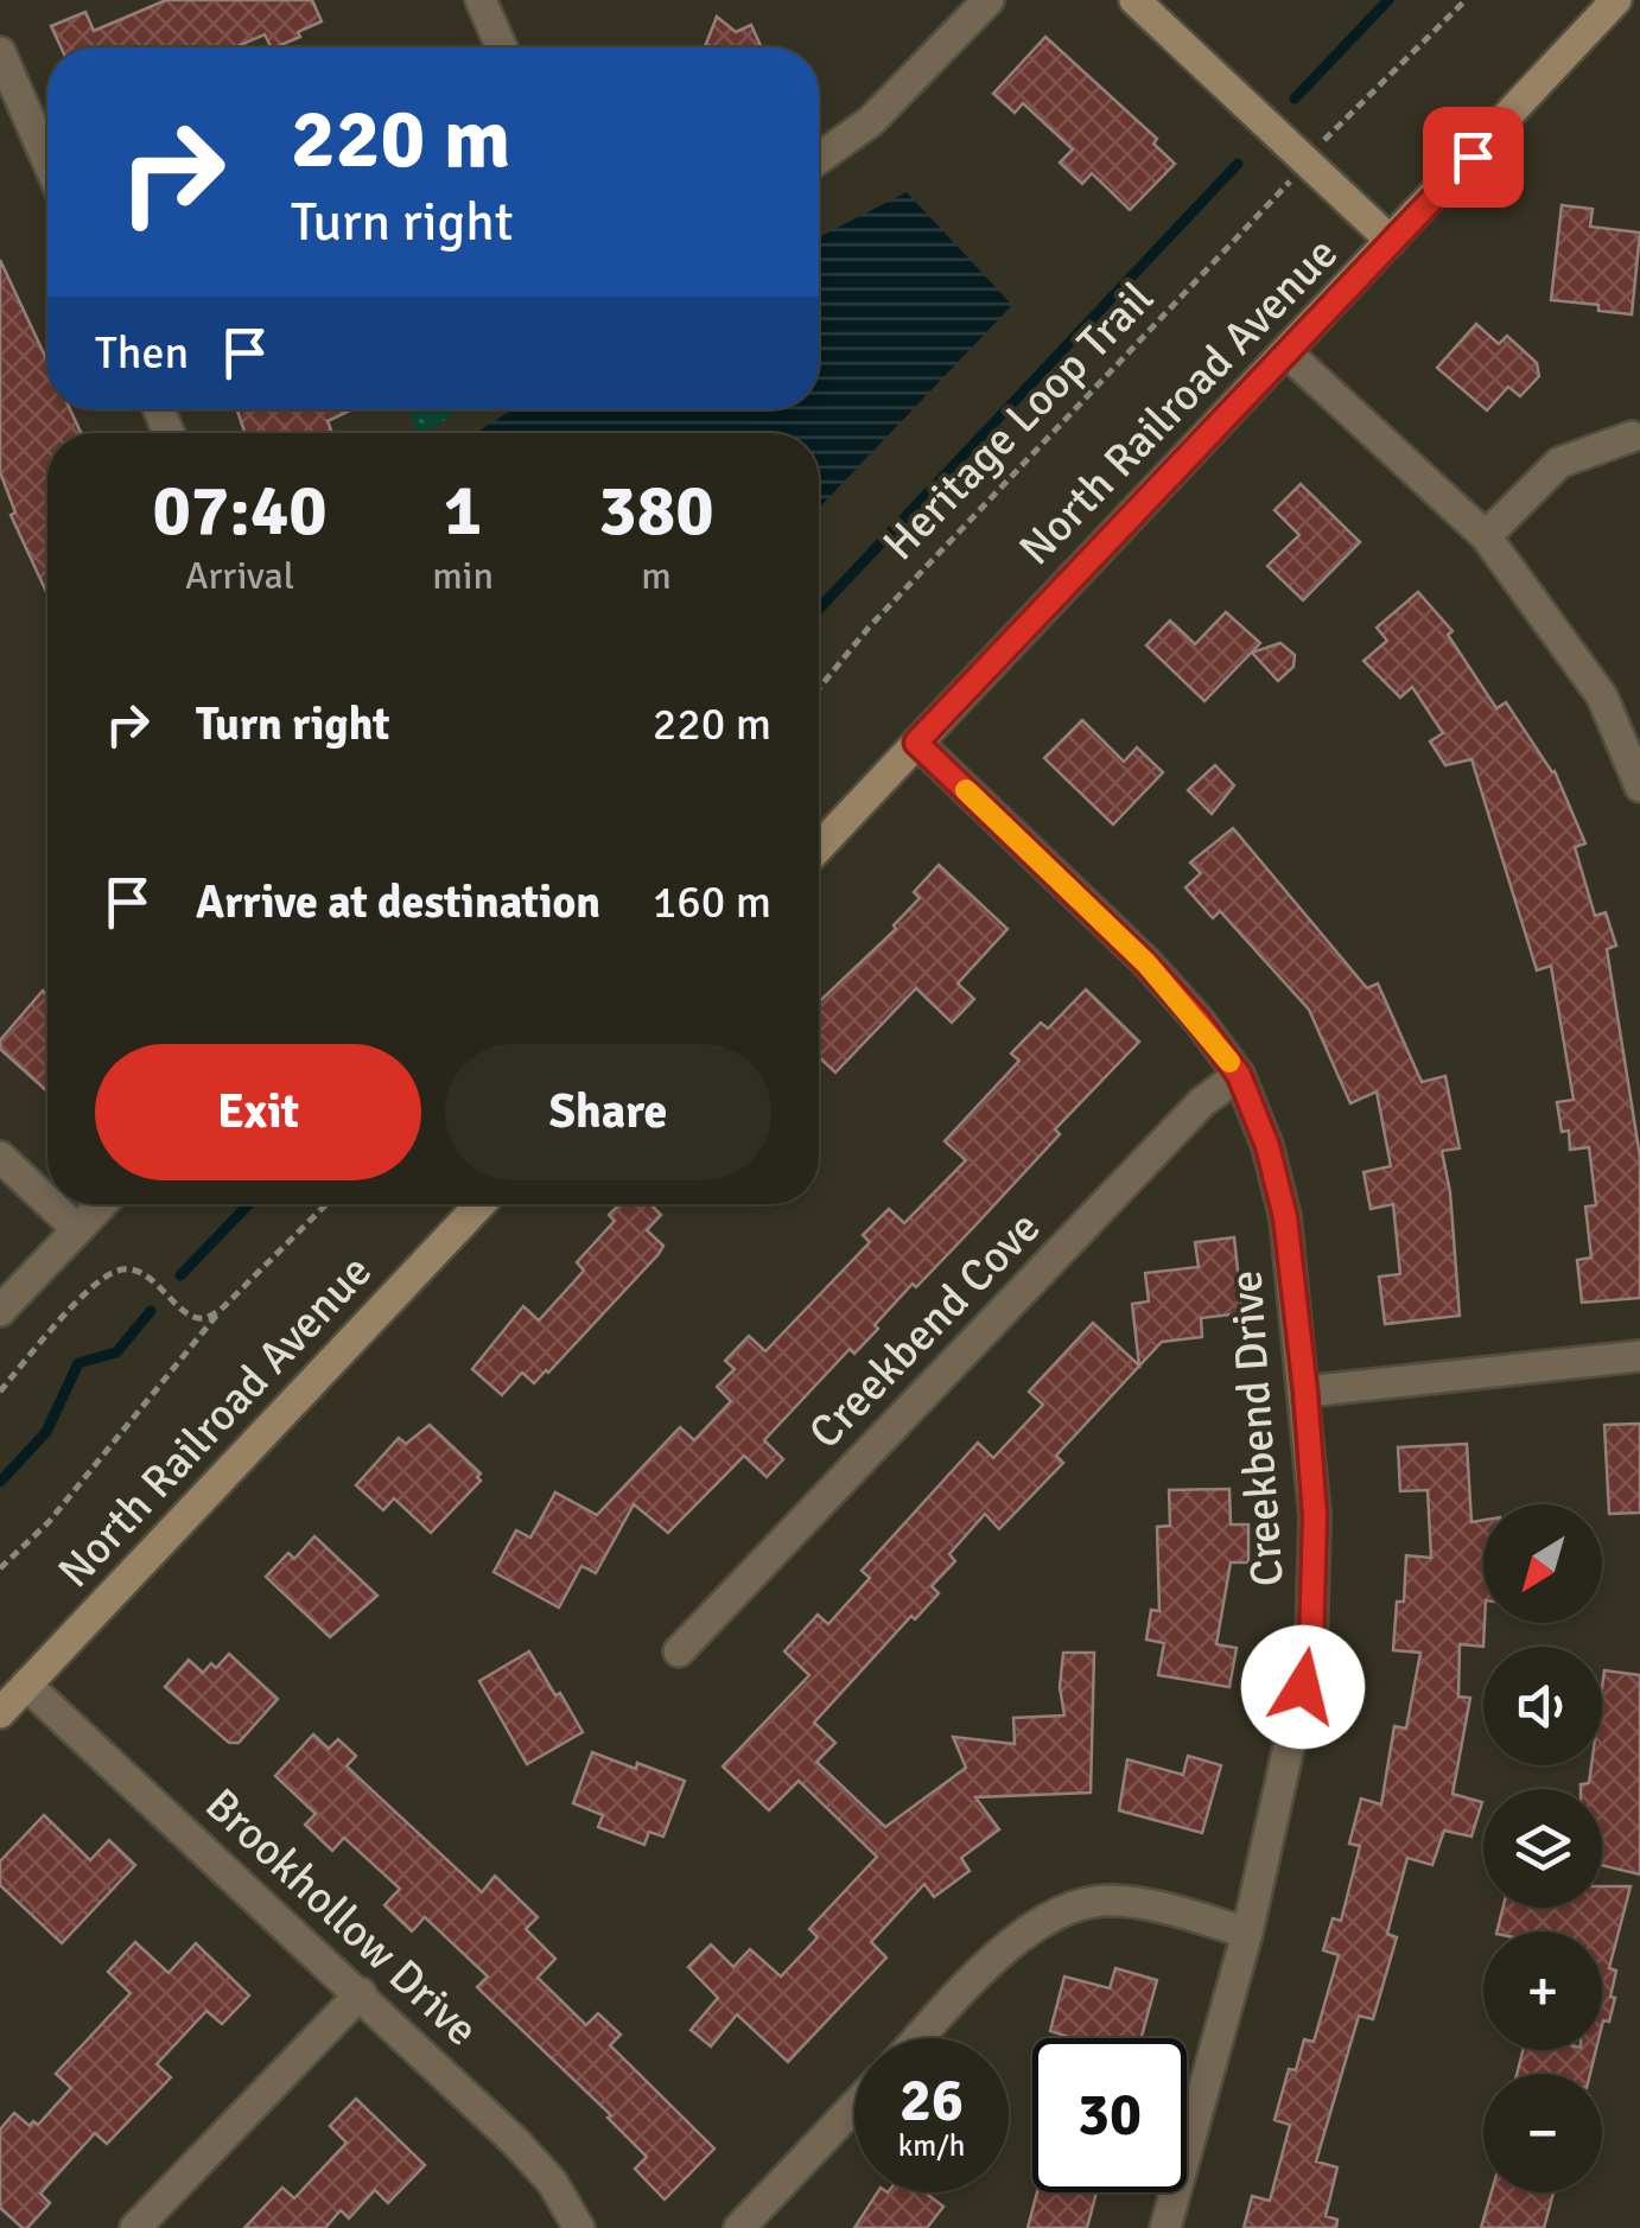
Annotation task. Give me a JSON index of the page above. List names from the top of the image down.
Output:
{
  "streets": {
    "street": [
      "North Railroad Avenue",
      "Creekbend Cove",
      "Creekbend Drive",
      "Brookhollow Drive"
    ],
    "path": ["Heritage Loop Trail"]
  },
  "crossings": [
    ["North Railroad Avenue", "Creekbend Drive"],
    ["North Railroad Avenue", "Brookhollow Drive"],
    ["Creekbend Cove", "Creekbend Drive"]
  ],
  "north": "bottom left",
  "page": {
    "turn": ["220 m", "Turn right"],
    "then": "Then",
    "eta": [
      "07:40",
      "Arrival",
      "1",
      "min",
      "380",
      "m"
    ],
    "list": [
      {
        "name": "Turn right",
        "value": "220 m"
      },
      {
        "name": "Arrive at destination",
        "value": "160 m"
      }
    ],
    "buttons": ["Exit", "Share"],
    "map_buttons": ["+", "−"],
    "speed": "26 km/h",
    "limit": "30"
  }
}
